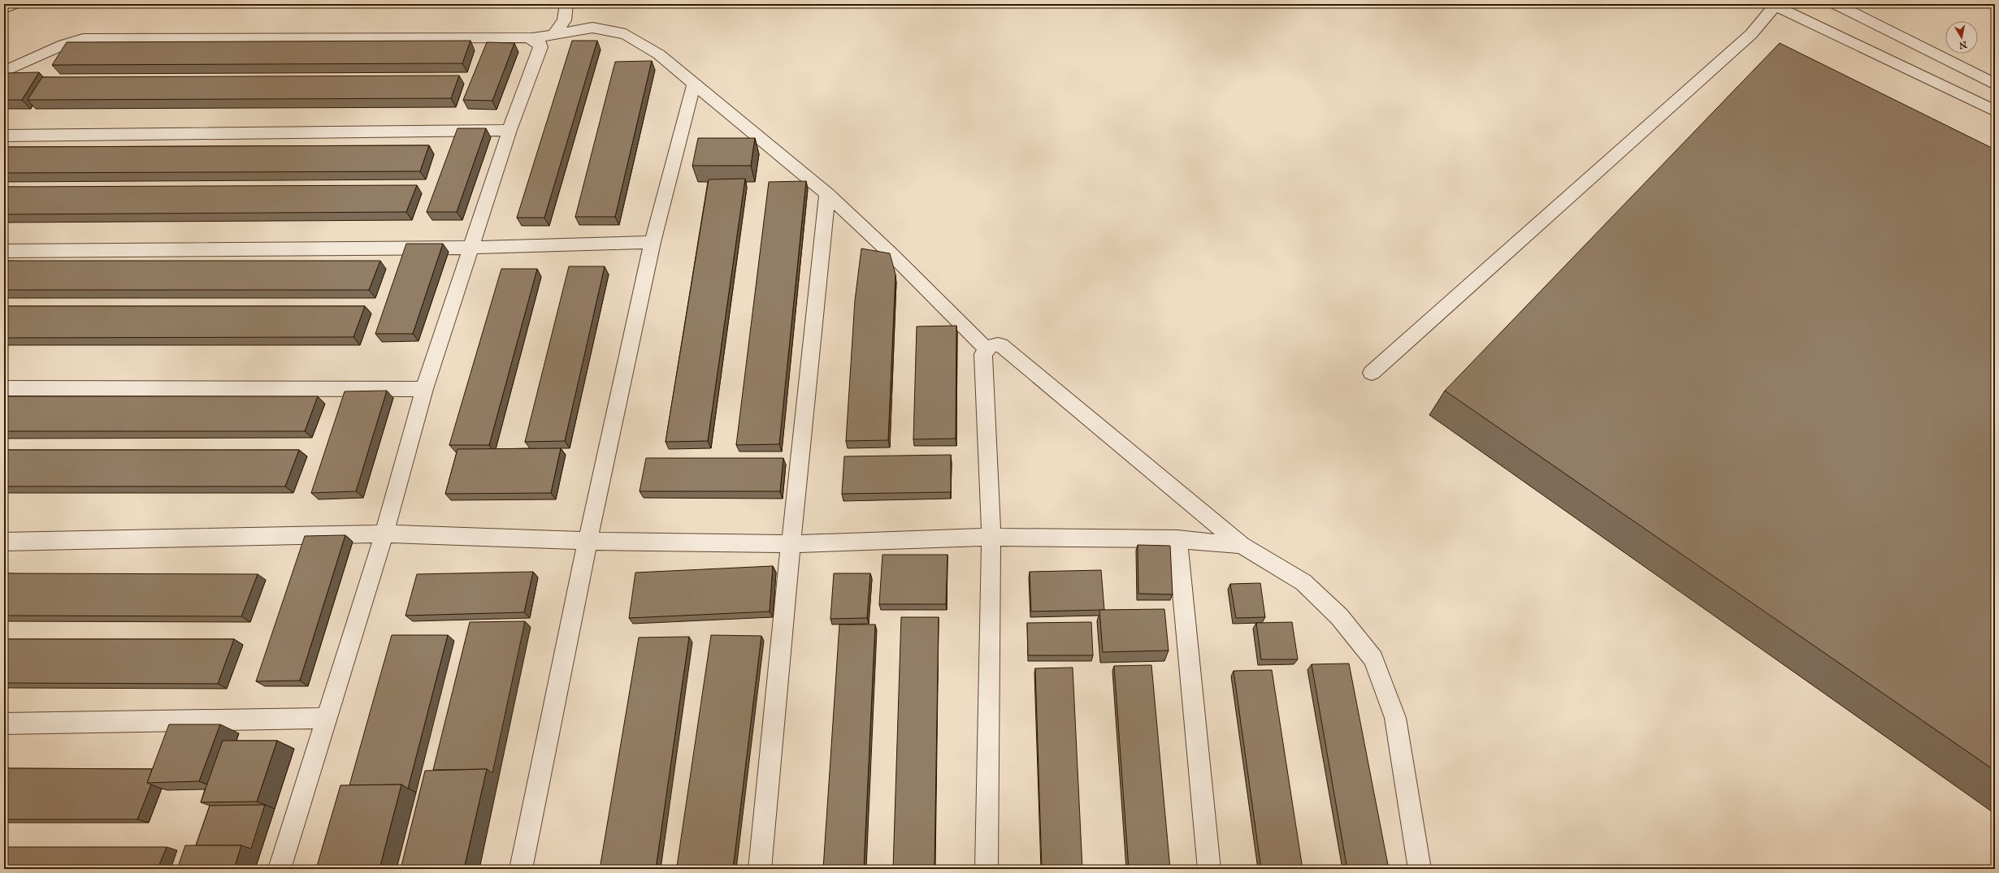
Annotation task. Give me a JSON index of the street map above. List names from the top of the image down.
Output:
{
  "north": "bottom"
}
